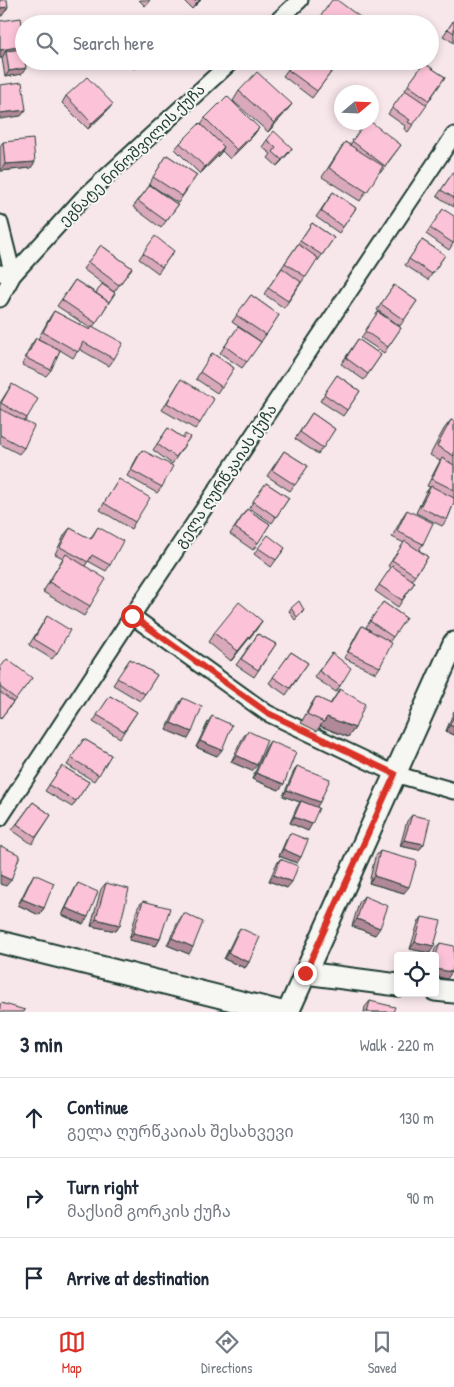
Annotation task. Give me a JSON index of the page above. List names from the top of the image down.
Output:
{
  "streets": {
    "street": ["ეგნატე ნინოშვილის ქუჩა", "გელა ღურწკაიას ქუჩა"]
  },
  "north": "right",
  "page": {
    "search": "Search here",
    "heading": ["3 min", "Walk · 220 m"],
    "list": [
      ["Continue", "გელა ღურწკაიას შესახვევი", "130 m"],
      ["Turn right", "მაქსიმ გორკის ქუჩა", "90 m"],
      "Arrive at destination"
    ],
    "nav": ["Map", "Directions", "Saved"]
  }
}
